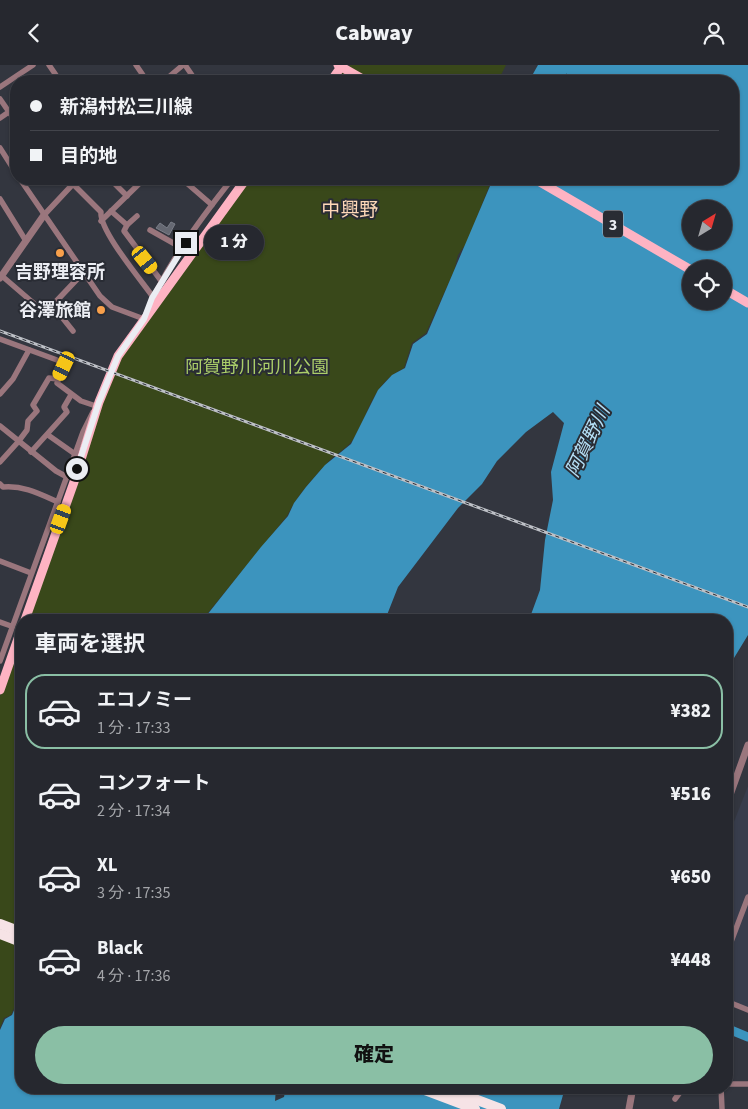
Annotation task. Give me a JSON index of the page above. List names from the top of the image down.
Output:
{
  "streets": {
    "main road": ["3"]
  },
  "districts": ["中興野"],
  "water": ["阿賀野川"],
  "parks": ["阿賀野川河川公園"],
  "places": ["吉野理容所", "谷澤旅館"],
  "north": "top right",
  "page": {
    "header": "Cabway",
    "banner": ["新潟村松三川線", "目的地"],
    "bubble": "1 分",
    "heading": "車両を選択",
    "list": [
      {
        "name": "エコノミー",
        "note": "1 分 · 17:33",
        "value": "¥382"
      },
      {
        "name": "コンフォート",
        "note": "2 分 · 17:34",
        "value": "¥516"
      },
      {
        "name": "XL",
        "note": "3 分 · 17:35",
        "value": "¥650"
      },
      {
        "name": "Black",
        "note": "4 分 · 17:36",
        "value": "¥448"
      }
    ],
    "buttons": "確定"
  }
}
